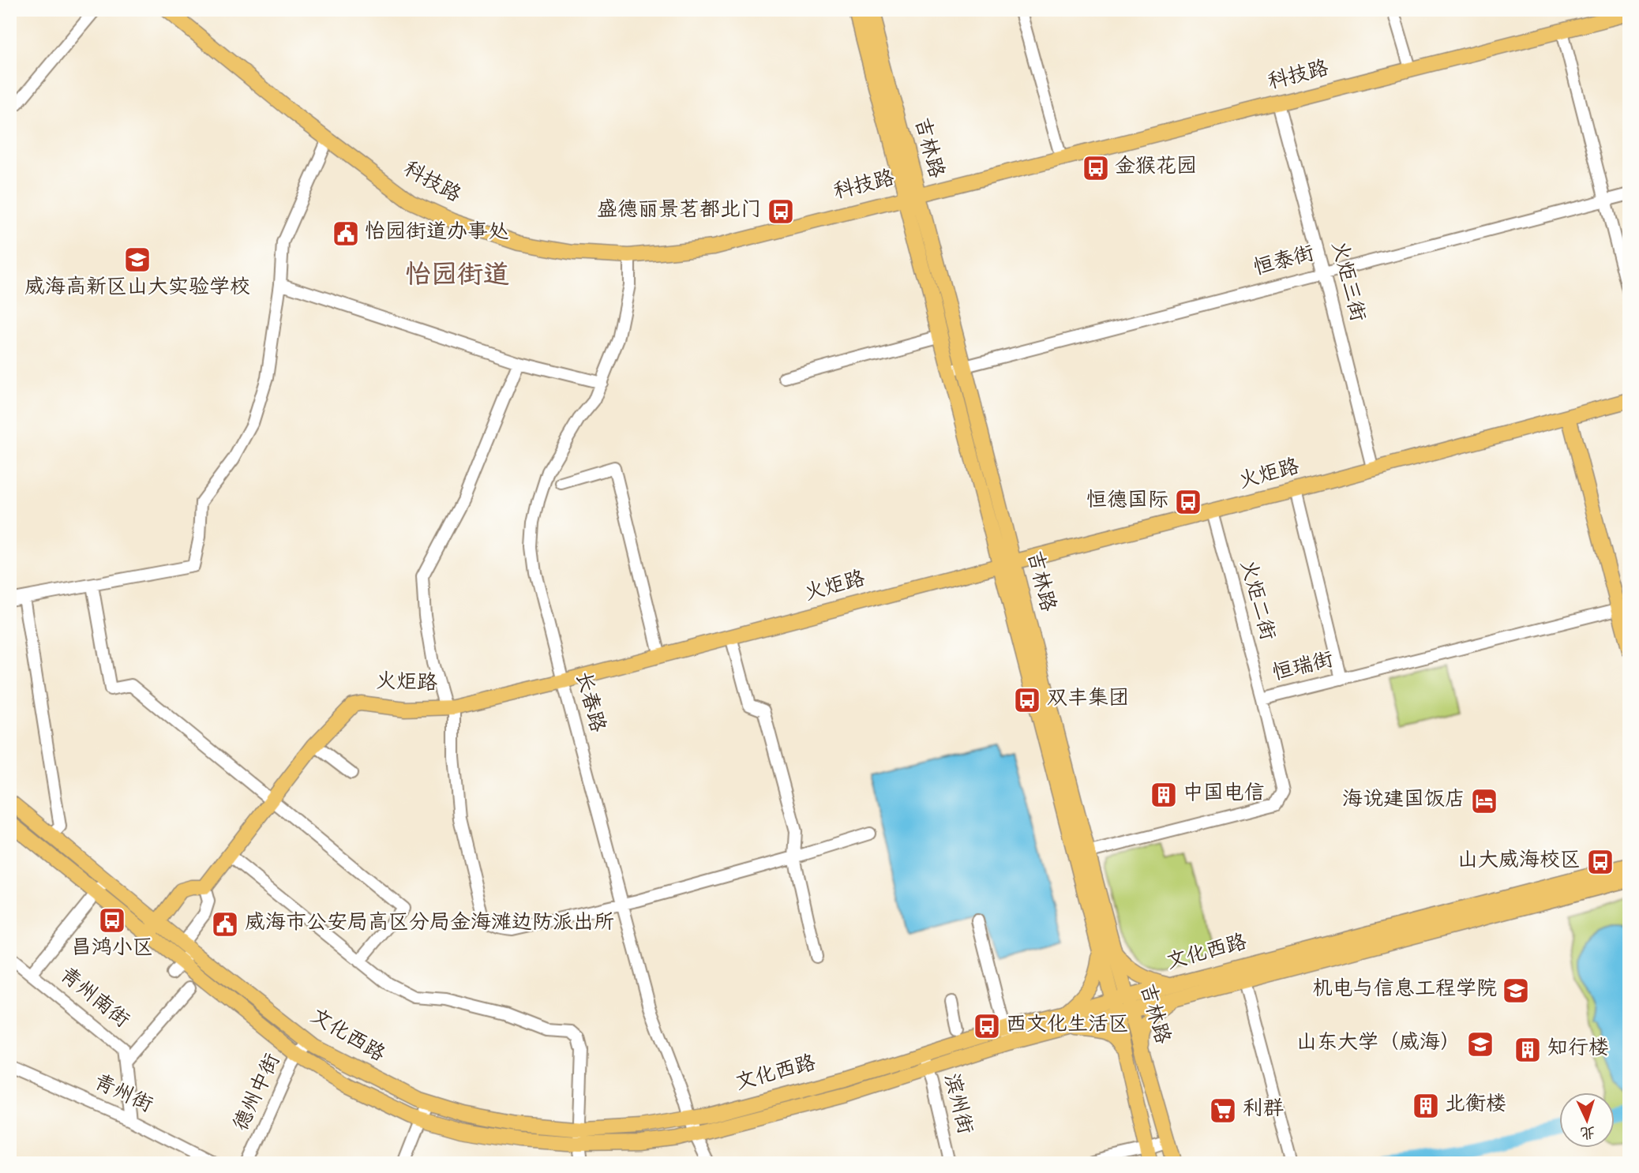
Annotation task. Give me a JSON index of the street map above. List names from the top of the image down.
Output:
{
  "streets": {
    "main road": [
      "科技路",
      "吉林路",
      "火炬路",
      "文化西路"
    ],
    "street": [
      "恒泰街",
      "火炬三街",
      "火炬二街",
      "恒瑞街",
      "长春路",
      "青州南街",
      "德州中街",
      "青州街",
      "滨州街"
    ]
  },
  "crossings": [
    ["科技路", "吉林路"],
    ["科技路", "火炬三街"],
    ["科技路", "长春路"],
    ["吉林路", "恒泰街"],
    ["吉林路", "火炬路"],
    ["吉林路", "恒瑞街"],
    ["吉林路", "文化西路"],
    ["恒泰街", "火炬三街"],
    ["火炬三街", "火炬路"],
    ["火炬路", "火炬二街"],
    ["火炬路", "长春路"],
    ["火炬二街", "恒瑞街"],
    ["长春路", "文化西路"],
    ["文化西路", "德州中街"],
    ["文化西路", "滨州街"],
    ["青州南街", "青州街"]
  ],
  "districts": ["怡园街道"],
  "places": {
    "bus stop": [
      "金猴花园",
      "盛德丽景茗都北门",
      "恒德国际",
      "双丰集团",
      "山大威海校区",
      "昌鸿小区",
      "西文化生活区"
    ],
    "public building": ["怡园街道办事处", "威海市公安局高区分局金海滩边防派出所"],
    "school or university": ["威海高新区山大实验学校", "机电与信息工程学院", "山东大学（威海）"],
    "building": ["中国电信", "知行楼", "北衡楼"],
    "hotel": ["海说建国饭店"],
    "supermarket": ["利群"]
  },
  "north": "bottom"
}
